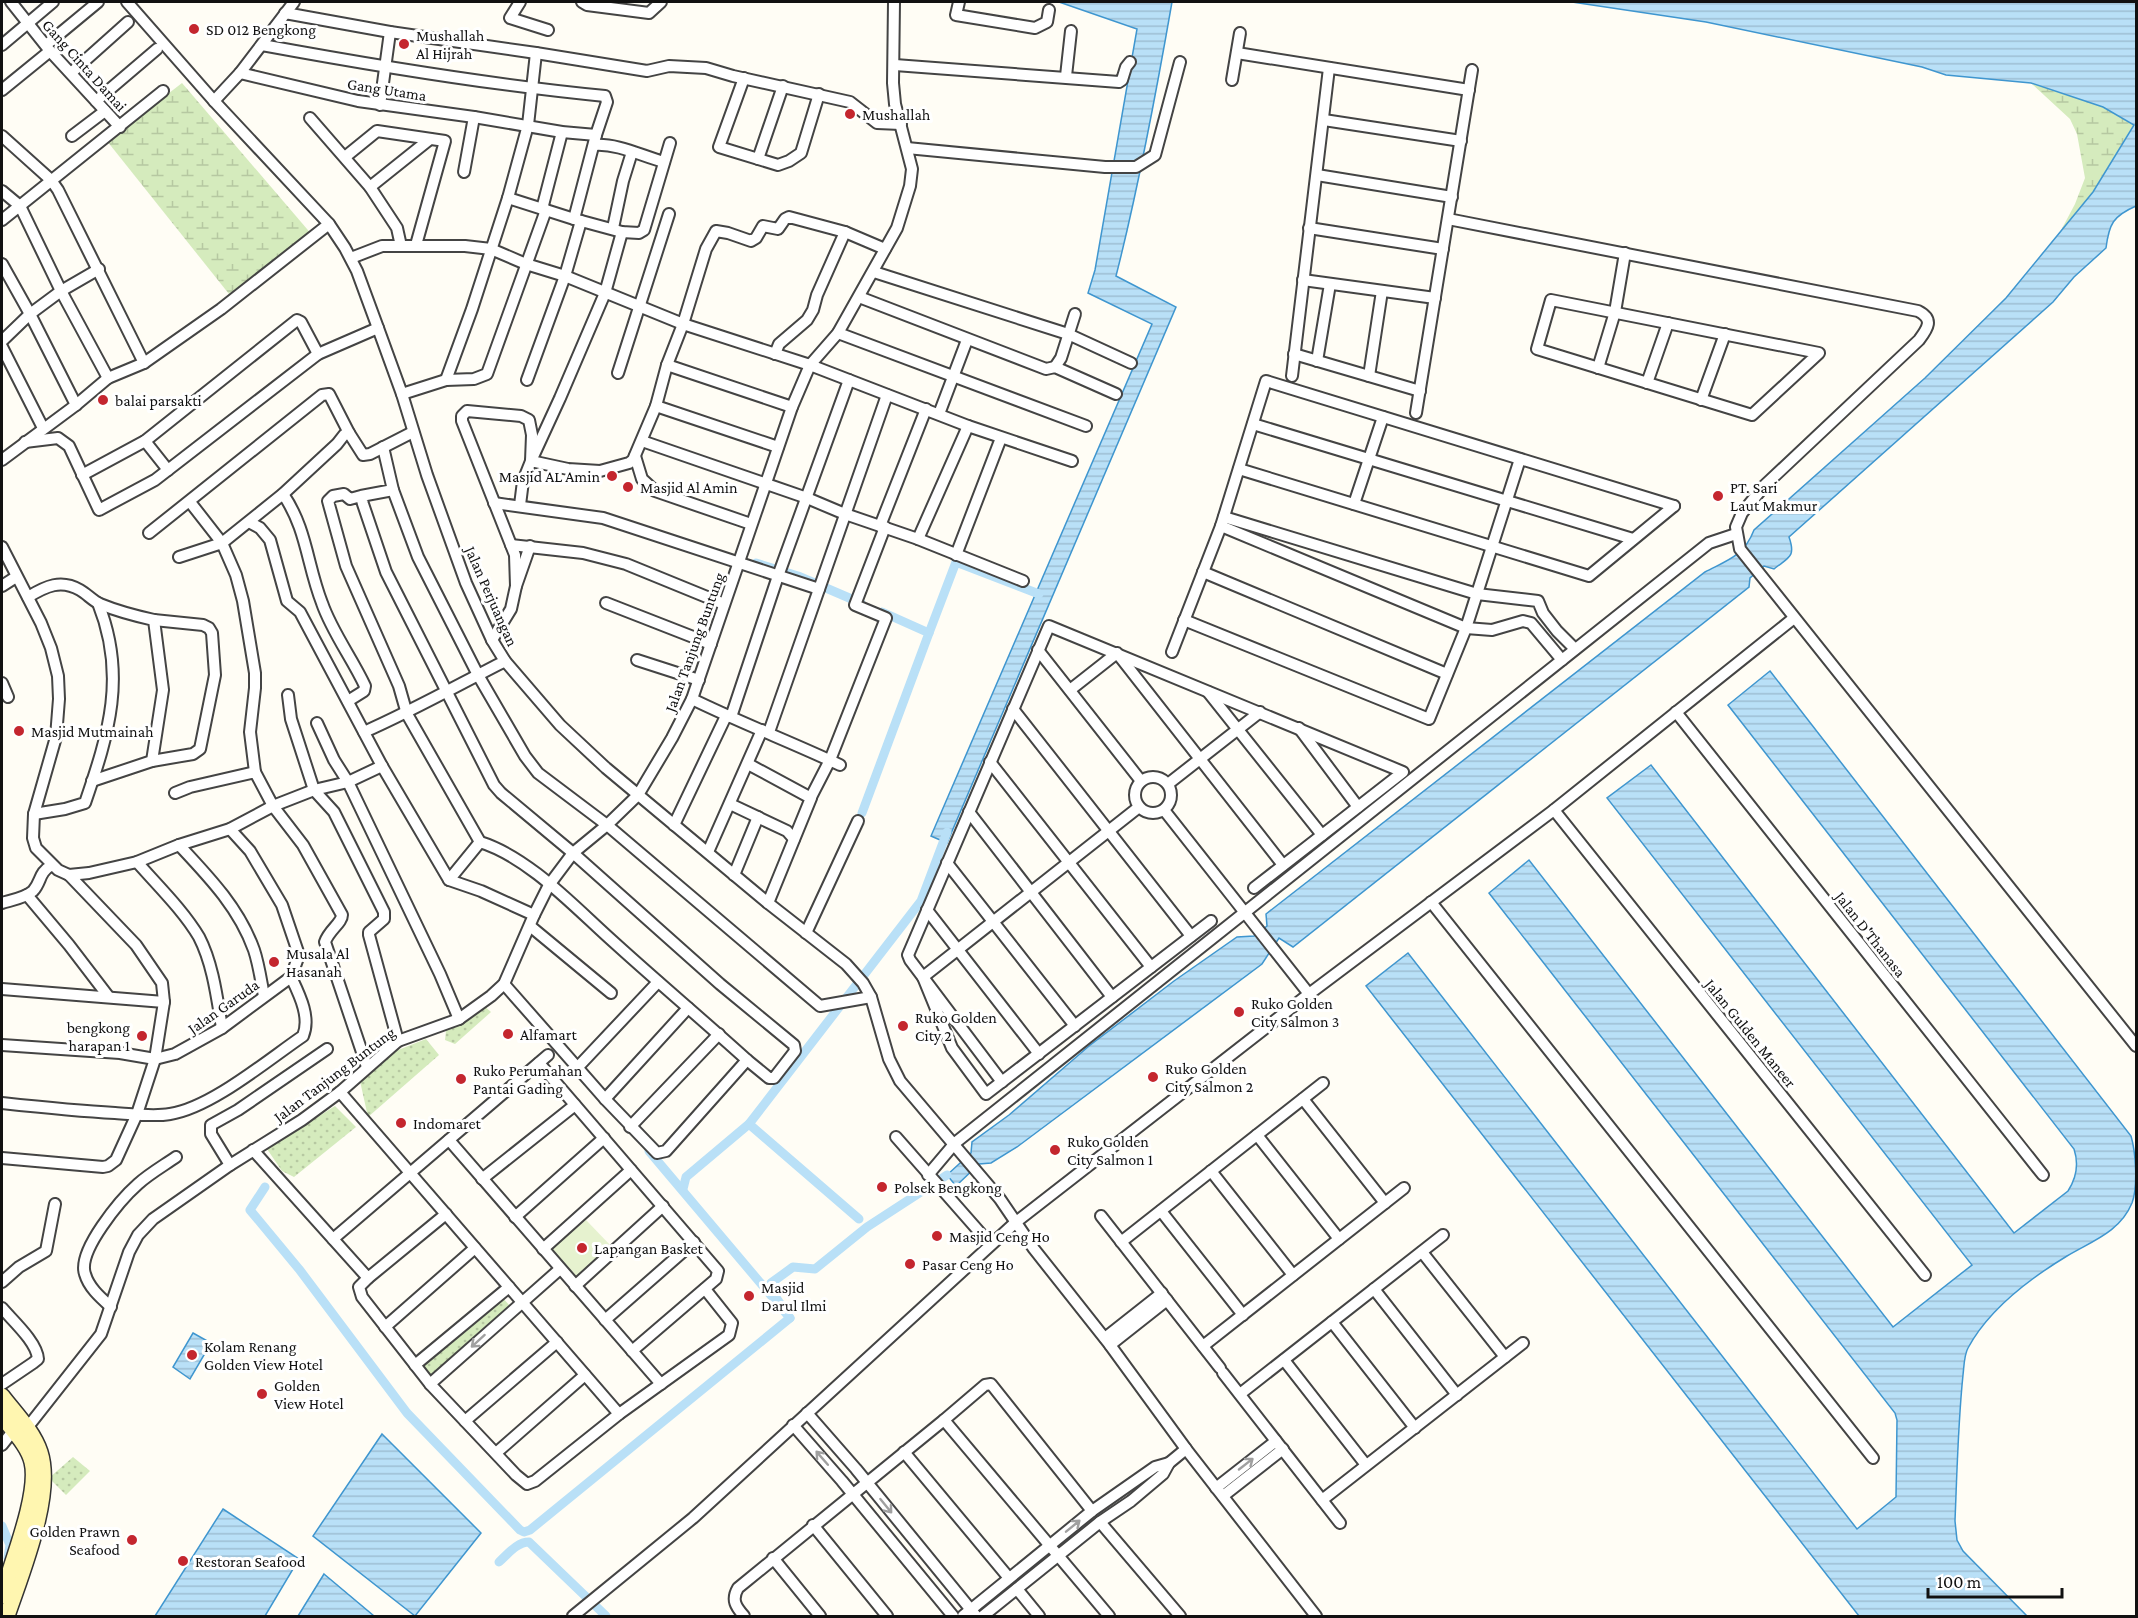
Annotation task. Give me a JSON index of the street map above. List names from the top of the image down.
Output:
{
  "streets": {
    "street": [
      "Gang Cinta Damai",
      "Gang Utama",
      "Jalan Perjuangan",
      "Jalan Tanjung Buntung",
      "Jalan D'Thanasa",
      "Jalan Garuda",
      "Jalan Gulden Maneer"
    ]
  },
  "crossings": [
    ["Jalan Perjuangan", "Jalan Tanjung Buntung"]
  ],
  "places": [
    "SD 012 Bengkong",
    "Mushallah Al Hijrah",
    "Mushallah",
    "balai parsakti",
    "Masjid AL Amin",
    "Masjid Al Amin",
    "PT. Sari Laut Makmur",
    "Masjid Mutmainah",
    "Musala Al Hasanah",
    "Ruko Golden City Salmon 3",
    "Ruko Golden City 2",
    "Alfamart",
    "bengkong harapan 1",
    "Ruko Golden City Salmon 2",
    "Ruko Perumahan Pantai Gading",
    "Indomaret",
    "Ruko Golden City Salmon 1",
    "Polsek Bengkong",
    "Masjid Ceng Ho",
    "Lapangan Basket",
    "Pasar Ceng Ho",
    "Masjid Darul Ilmi",
    "Kolam Renang Golden View Hotel",
    "Golden View Hotel",
    "Golden Prawn Seafood",
    "Restoran Seafood"
  ],
  "scale_bar": "100 m"
}
